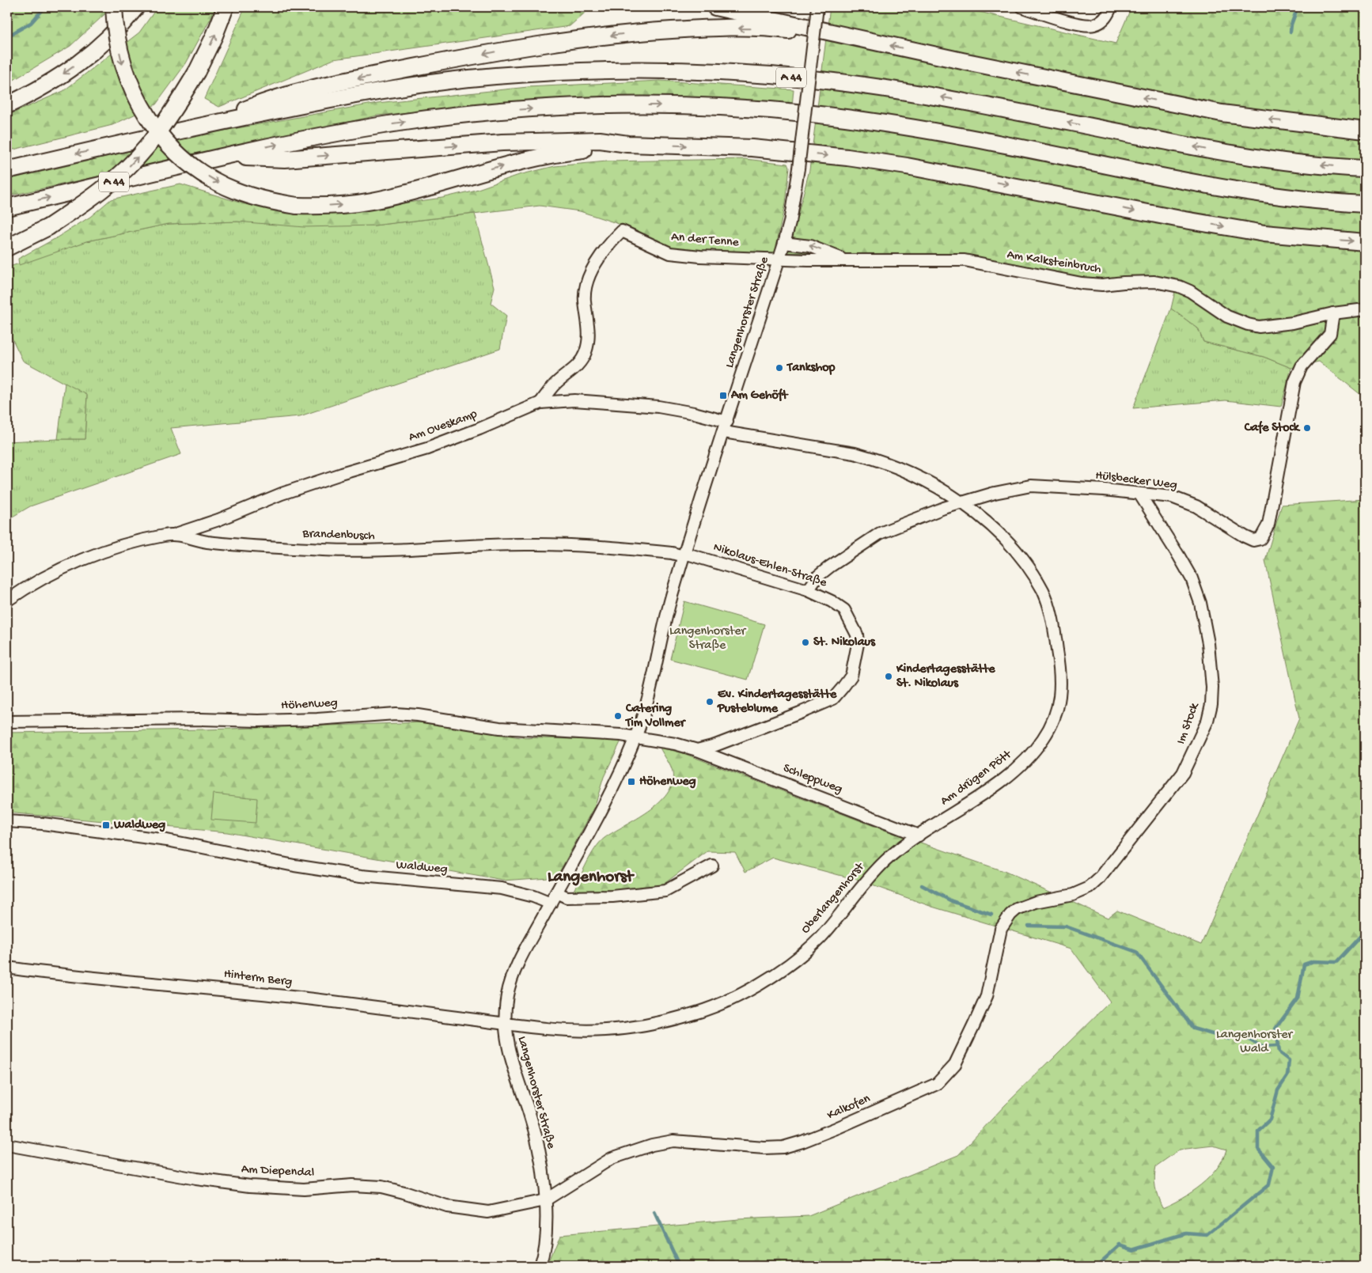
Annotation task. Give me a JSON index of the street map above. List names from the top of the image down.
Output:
{
  "streets": {
    "highway": ["A 44"],
    "street": [
      "An der Tenne",
      "Am Kalksteinbruch",
      "Langenhorster Straße",
      "Am Oveskamp",
      "Hülsbecker Weg",
      "Brandenbusch",
      "Nikolaus-Ehlen-Straße",
      "Höhenweg",
      "Im Stock",
      "Am drügen Pött",
      "Schleppweg",
      "Waldweg",
      "Oberlangenhorst",
      "Hinterm Berg",
      "Kalkofen",
      "Am Diependal"
    ]
  },
  "crossings": [
    ["An der Tenne", "Am Kalksteinbruch"],
    ["An der Tenne", "Langenhorster Straße"],
    ["An der Tenne", "Am Oveskamp"],
    ["Am Kalksteinbruch", "Langenhorster Straße"],
    ["Am Kalksteinbruch", "Hülsbecker Weg"],
    ["Langenhorster Straße", "Am Oveskamp"],
    ["Langenhorster Straße", "Brandenbusch"],
    ["Langenhorster Straße", "Nikolaus-Ehlen-Straße"],
    ["Langenhorster Straße", "Höhenweg"],
    ["Langenhorster Straße", "Waldweg"],
    ["Langenhorster Straße", "Oberlangenhorst"],
    ["Langenhorster Straße", "Hinterm Berg"],
    ["Langenhorster Straße", "Kalkofen"],
    ["Langenhorster Straße", "Am Diependal"],
    ["Am Oveskamp", "Brandenbusch"],
    ["Hülsbecker Weg", "Nikolaus-Ehlen-Straße"],
    ["Hülsbecker Weg", "Im Stock"],
    ["Hülsbecker Weg", "Am drügen Pött"],
    ["Brandenbusch", "Nikolaus-Ehlen-Straße"],
    ["Nikolaus-Ehlen-Straße", "Schleppweg"],
    ["Im Stock", "Kalkofen"],
    ["Am drügen Pött", "Schleppweg"],
    ["Am drügen Pött", "Oberlangenhorst"],
    ["Oberlangenhorst", "Hinterm Berg"],
    ["Kalkofen", "Am Diependal"]
  ],
  "districts": ["Langenhorst"],
  "parks": ["Langenhorster Straße", "Langenhorster Wald"],
  "places": {
    "other": [
      "Tankshop",
      "Cafe Stock",
      "St. Nikolaus",
      "Kindertagesstätte St. Nikolaus",
      "Ev. Kindertagesstätte Pusteblume",
      "Catering Tim Vollmer"
    ],
    "transit": ["Am Gehöft", "Höhenweg", "Waldweg"]
  }
}
